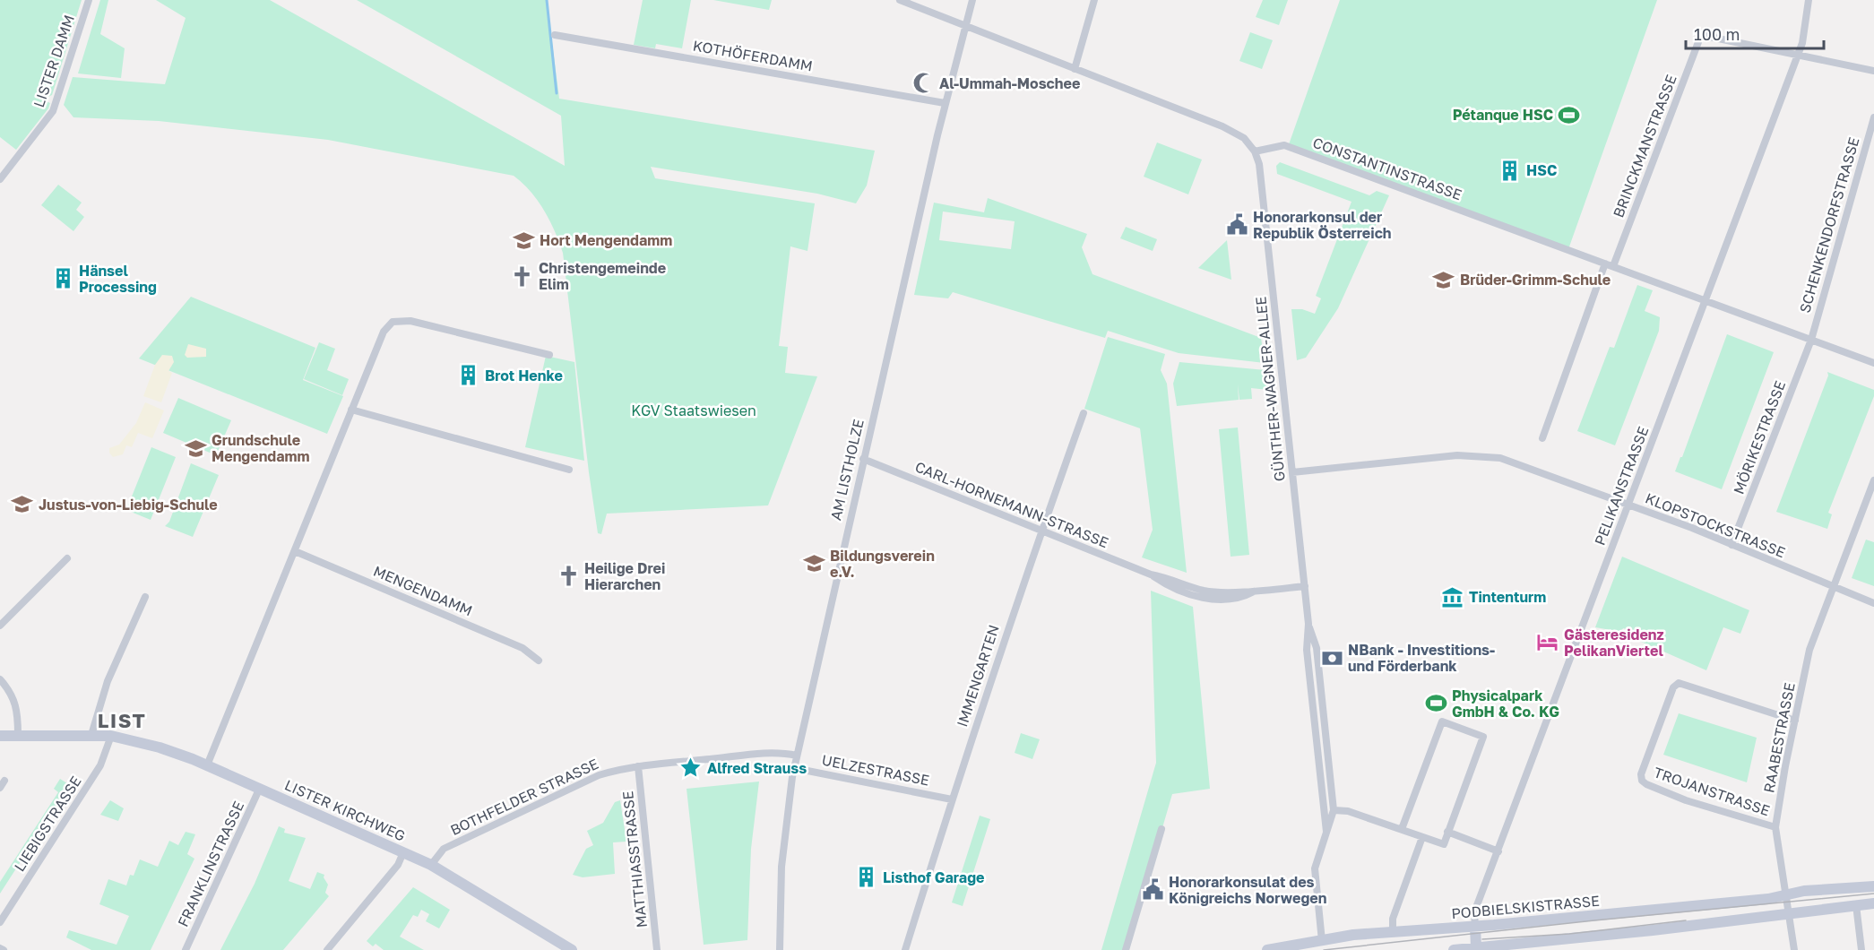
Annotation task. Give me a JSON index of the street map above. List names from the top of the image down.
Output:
{
  "streets": {
    "main road": ["LISTER KIRCHWEG", "PODBIELSKISTRASSE"],
    "street": [
      "KOTHÖFERDAMM",
      "LISTER DAMM",
      "BRINCKMANSTRASSE",
      "CONSTANTINSTRASSE",
      "SCHENKENDORFSTRASSE",
      "GÜNTHER-WAGNER-ALLEE",
      "MÖRIKESTRASSE",
      "AM LISTHOLZE",
      "PELIKANSTRASSE",
      "CARL-HORNEMANN-STRASSE",
      "KLOPSTOCKSTRASSE",
      "MENGENDAMM",
      "IMMENGARTEN",
      "RAABESTRASSE",
      "UELZESTRASSE",
      "TROJANSTRASSE",
      "BOTHFELDER STRASSE",
      "LIEBIGSTRASSE",
      "MATTHIASSTRASSE",
      "FRANKLINSTRASSE"
    ]
  },
  "crossings": [
    ["KOTHÖFERDAMM", "AM LISTHOLZE"],
    ["BRINCKMANSTRASSE", "CONSTANTINSTRASSE"],
    ["BRINCKMANSTRASSE", "PELIKANSTRASSE"],
    ["CONSTANTINSTRASSE", "SCHENKENDORFSTRASSE"],
    ["CONSTANTINSTRASSE", "GÜNTHER-WAGNER-ALLEE"],
    ["CONSTANTINSTRASSE", "MÖRIKESTRASSE"],
    ["CONSTANTINSTRASSE", "PELIKANSTRASSE"],
    ["SCHENKENDORFSTRASSE", "MÖRIKESTRASSE"],
    ["GÜNTHER-WAGNER-ALLEE", "CARL-HORNEMANN-STRASSE"],
    ["GÜNTHER-WAGNER-ALLEE", "KLOPSTOCKSTRASSE"],
    ["GÜNTHER-WAGNER-ALLEE", "PODBIELSKISTRASSE"],
    ["MÖRIKESTRASSE", "KLOPSTOCKSTRASSE"],
    ["AM LISTHOLZE", "CARL-HORNEMANN-STRASSE"],
    ["AM LISTHOLZE", "UELZESTRASSE"],
    ["AM LISTHOLZE", "BOTHFELDER STRASSE"],
    ["PELIKANSTRASSE", "KLOPSTOCKSTRASSE"],
    ["PELIKANSTRASSE", "PODBIELSKISTRASSE"],
    ["CARL-HORNEMANN-STRASSE", "IMMENGARTEN"],
    ["KLOPSTOCKSTRASSE", "RAABESTRASSE"],
    ["IMMENGARTEN", "UELZESTRASSE"],
    ["RAABESTRASSE", "TROJANSTRASSE"],
    ["RAABESTRASSE", "PODBIELSKISTRASSE"],
    ["BOTHFELDER STRASSE", "LISTER KIRCHWEG"],
    ["BOTHFELDER STRASSE", "MATTHIASSTRASSE"],
    ["LISTER KIRCHWEG", "LIEBIGSTRASSE"],
    ["LISTER KIRCHWEG", "FRANKLINSTRASSE"]
  ],
  "districts": ["LIST"],
  "parks": ["KGV Staatswiesen"],
  "places": {
    "mosque": ["Al-Ummah-Moschee"],
    "sports": ["Pétanque HSC", "Physicalpark GmbH & Co. KG"],
    "building": [
      "HSC",
      "Hänsel Processing",
      "Brot Henke",
      "Listhof Garage"
    ],
    "public building": ["Honorarkonsul der Republik Österreich", "Honorarkonsulat des Königreichs Norwegen"],
    "school or university": [
      "Hort Mengendamm",
      "Brüder-Grimm-Schule",
      "Grundschule Mengendamm",
      "Justus-von-Liebig-Schule",
      "Bildungsverein e.V."
    ],
    "church": ["Christengemeinde Elim", "Heilige Drei Hierarchen"],
    "museum": ["Tintenturm"],
    "hotel": ["Gästeresidenz PelikanViertel"],
    "bank": ["NBank - Investitions- und Förderbank"],
    "place": ["Alfred Strauss"]
  },
  "scale_bar": "100 m"
}
